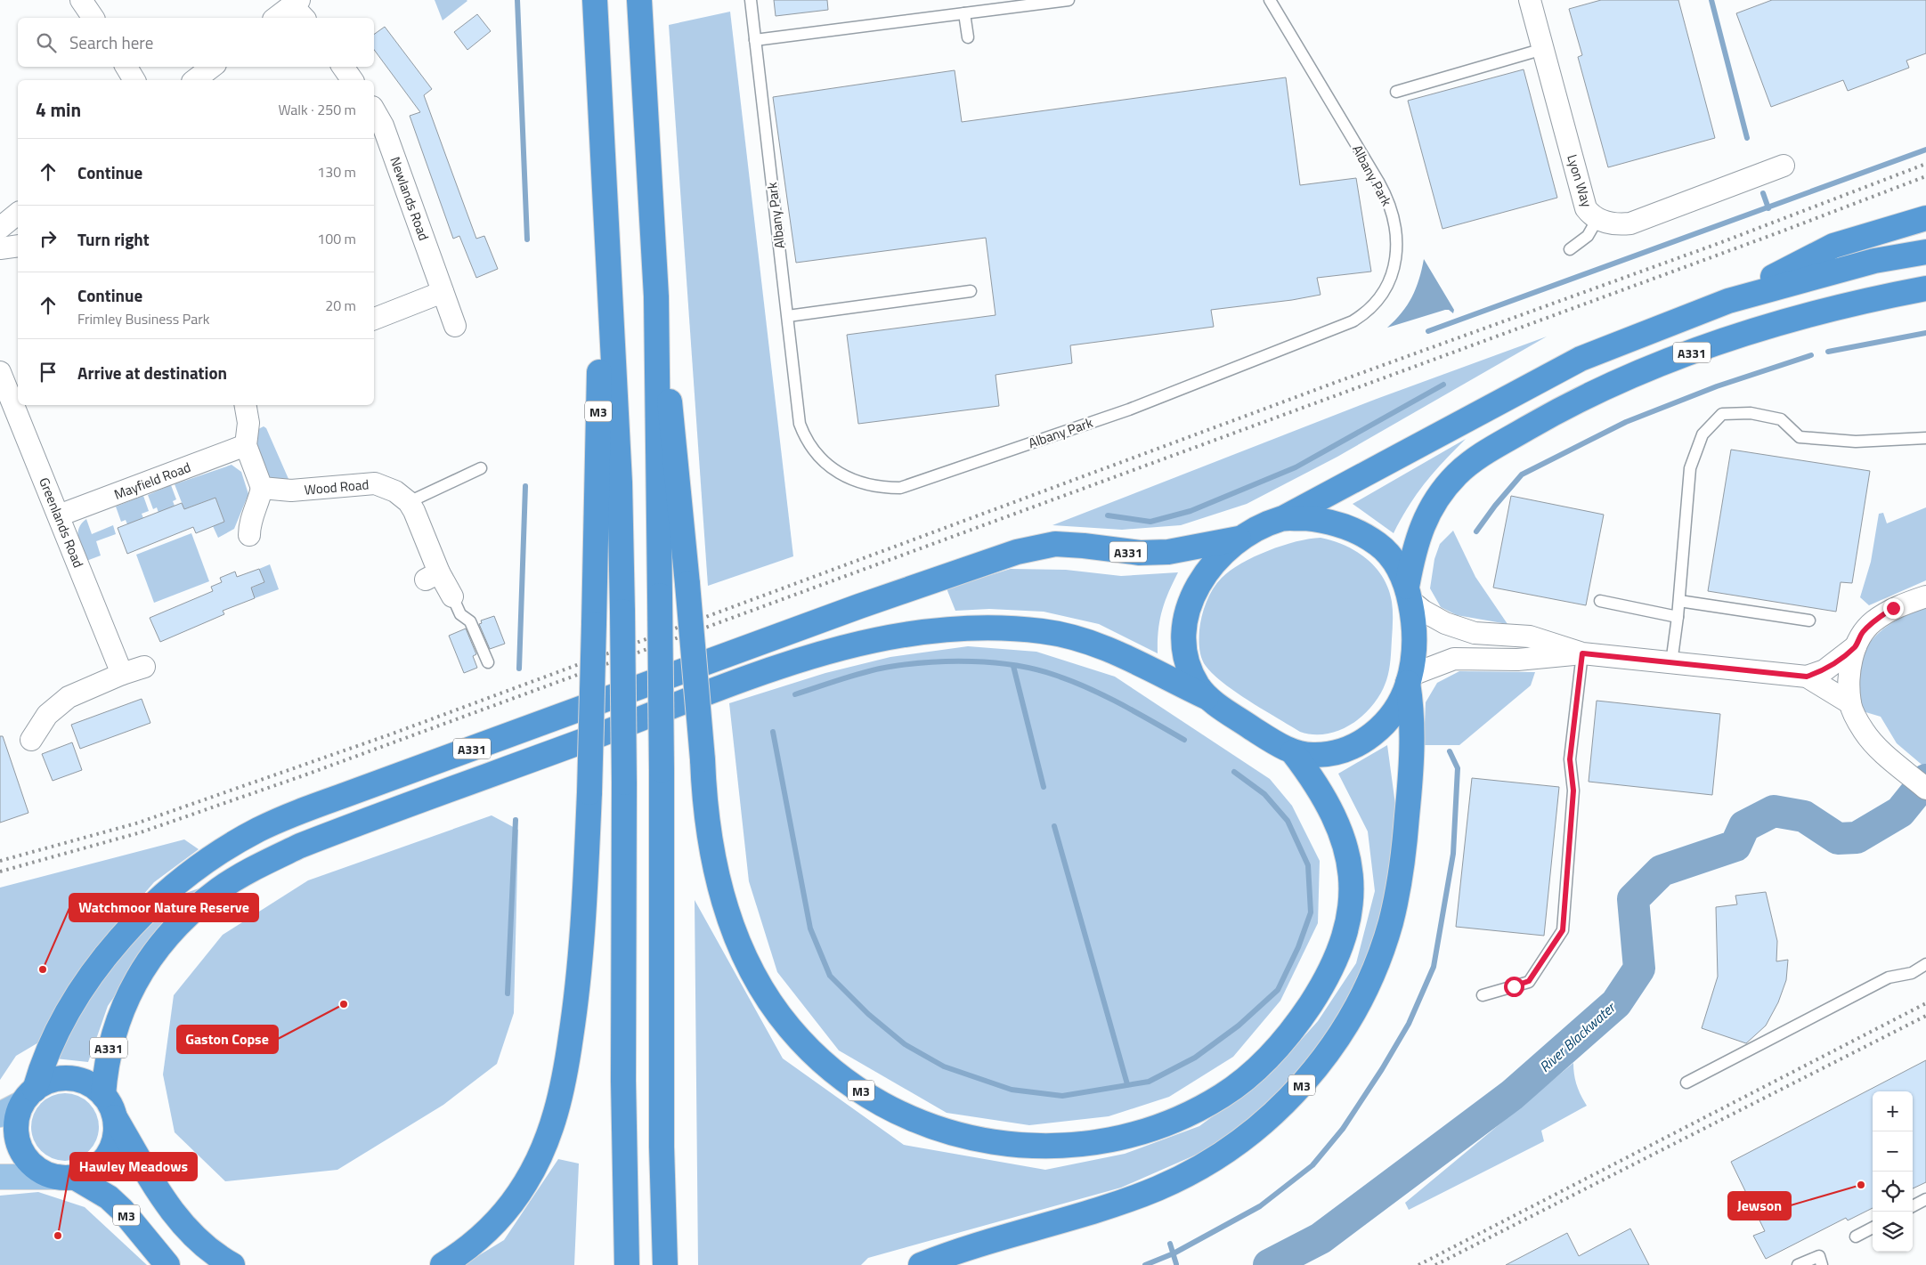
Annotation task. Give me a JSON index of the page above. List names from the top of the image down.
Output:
{
  "streets": {
    "highway": ["A331", "M3"],
    "street": [
      "Lyon Way",
      "Newlands Road",
      "Mayfield Road",
      "Wood Road",
      "Greenlands Road"
    ],
    "lane": ["Albany Park"]
  },
  "crossings": [
    ["A331", "M3"],
    ["Mayfield Road", "Greenlands Road"]
  ],
  "water": ["River Blackwater"],
  "places": [
    "Watchmoor Nature Reserve",
    "Gaston Copse",
    "Jewson",
    "Hawley Meadows"
  ],
  "page": {
    "search": "Search here",
    "heading": ["4 min", "Walk · 250 m"],
    "list": [
      ["Continue", "130 m"],
      ["Turn right", "100 m"],
      ["Continue", "Frimley Business Park", "20 m"],
      "Arrive at destination"
    ],
    "map_buttons": ["+", "−"]
  }
}
